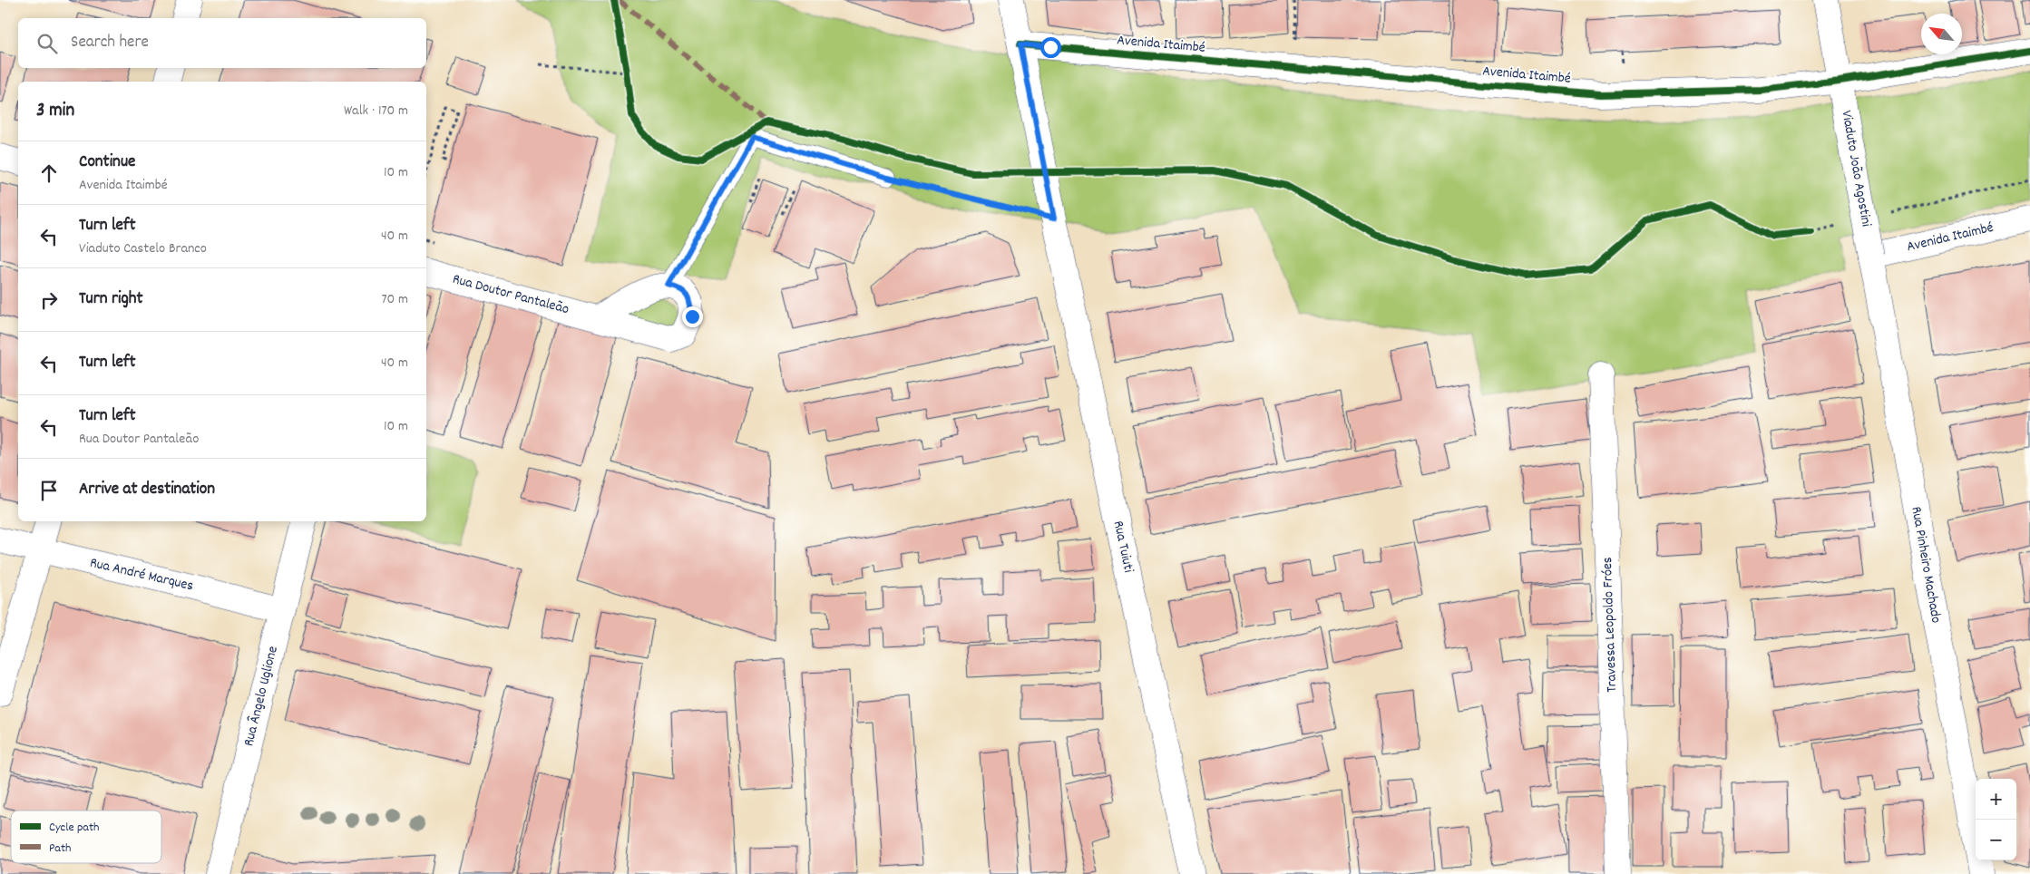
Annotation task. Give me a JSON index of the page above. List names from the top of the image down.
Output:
{
  "streets": {
    "street": [
      "Avenida Itaimbé",
      "Viaduto João Agostini",
      "Rua Doutor Pantaleão",
      "Rua Tuiuti",
      "Rua Pinheiro Machado",
      "Rua André Marques",
      "Travessa Leopoldo Fróes",
      "Rua Ângelo Uglione"
    ]
  },
  "crossings": [
    ["Avenida Itaimbé", "Viaduto João Agostini"],
    ["Avenida Itaimbé", "Rua Tuiuti"],
    ["Avenida Itaimbé", "Rua Pinheiro Machado"],
    ["Viaduto João Agostini", "Rua Pinheiro Machado"],
    ["Rua André Marques", "Rua Ângelo Uglione"]
  ],
  "legend": ["Cycle path", "Path"],
  "north": "top left",
  "page": {
    "search": "Search here",
    "heading": ["3 min", "Walk · 170 m"],
    "list": [
      ["Continue", "Avenida Itaimbé", "10 m"],
      ["Turn left", "Viaduto Castelo Branco", "40 m"],
      ["Turn right", "70 m"],
      ["Turn left", "40 m"],
      ["Turn left", "Rua Doutor Pantaleão", "10 m"],
      "Arrive at destination"
    ],
    "map_buttons": ["+", "−"]
  }
}
